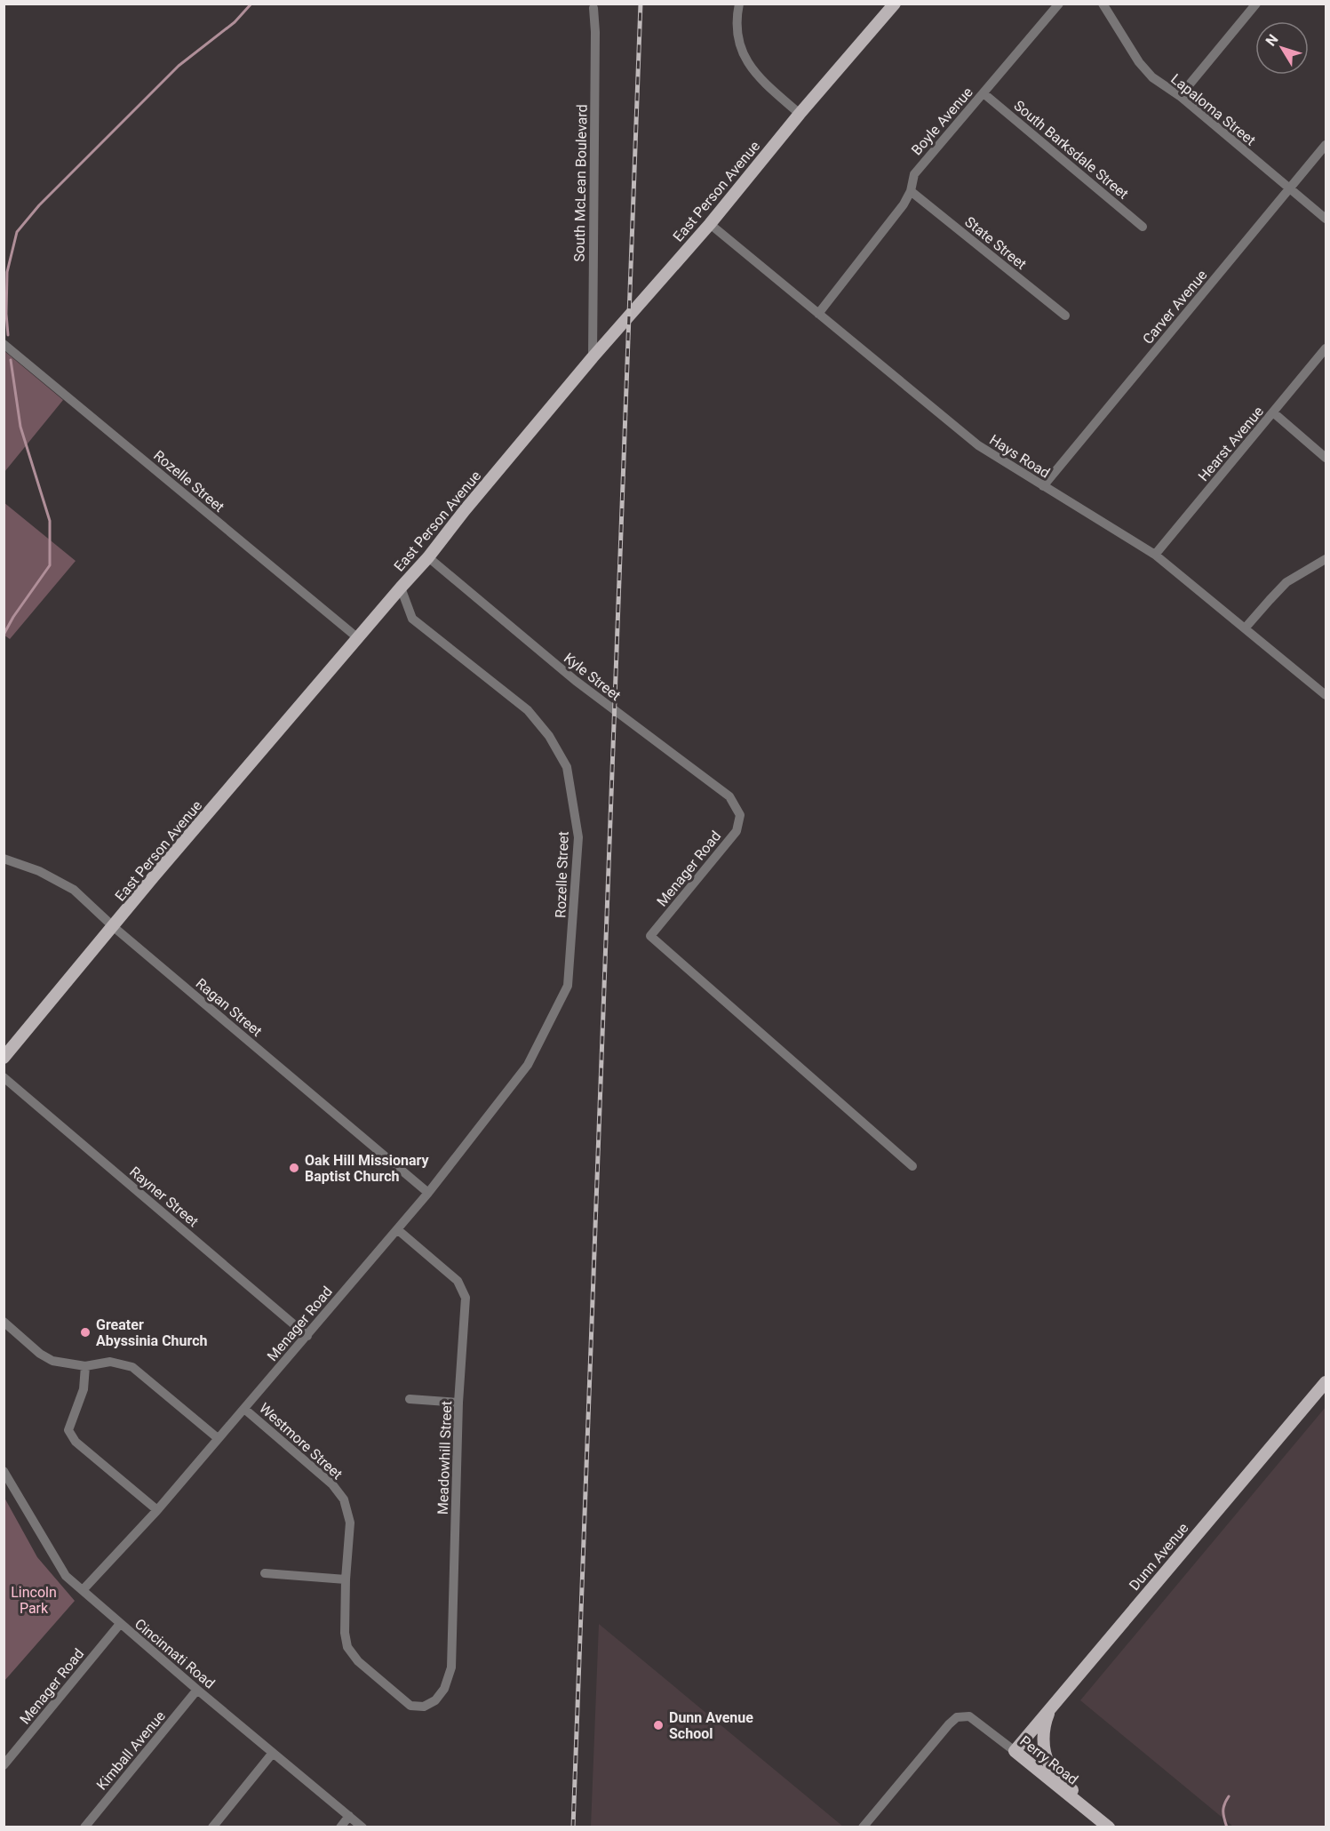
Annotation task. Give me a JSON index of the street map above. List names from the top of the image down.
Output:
{
  "streets": {
    "main road": ["East Person Avenue", "Dunn Avenue", "Perry Road"],
    "street": [
      "Lapaloma Street",
      "Boyle Avenue",
      "South Barksdale Street",
      "South McLean Boulevard",
      "State Street",
      "Carver Avenue",
      "Hearst Avenue",
      "Hays Road",
      "Rozelle Street",
      "Kyle Street",
      "Menager Road",
      "Ragan Street",
      "Rayner Street",
      "Westmore Street",
      "Meadowhill Street",
      "Cincinnati Road",
      "Kimball Avenue"
    ]
  },
  "crossings": [
    ["Lapaloma Street", "Carver Avenue"],
    ["Boyle Avenue", "South Barksdale Street"],
    ["Boyle Avenue", "State Street"],
    ["Boyle Avenue", "Hays Road"],
    ["South McLean Boulevard", "East Person Avenue"],
    ["East Person Avenue", "Hays Road"],
    ["East Person Avenue", "Rozelle Street"],
    ["East Person Avenue", "Kyle Street"],
    ["East Person Avenue", "Ragan Street"],
    ["Carver Avenue", "Hays Road"],
    ["Hearst Avenue", "Hays Road"],
    ["Rozelle Street", "Menager Road"],
    ["Kyle Street", "Menager Road"],
    ["Menager Road", "Ragan Street"],
    ["Menager Road", "Rayner Street"],
    ["Menager Road", "Westmore Street"],
    ["Menager Road", "Meadowhill Street"],
    ["Menager Road", "Cincinnati Road"],
    ["Westmore Street", "Meadowhill Street"],
    ["Dunn Avenue", "Perry Road"],
    ["Cincinnati Road", "Kimball Avenue"]
  ],
  "parks": ["Lincoln Park"],
  "places": ["Oak Hill Missionary Baptist Church", "Greater Abyssinia Church", "Dunn Avenue School"],
  "north": "top left"
}
